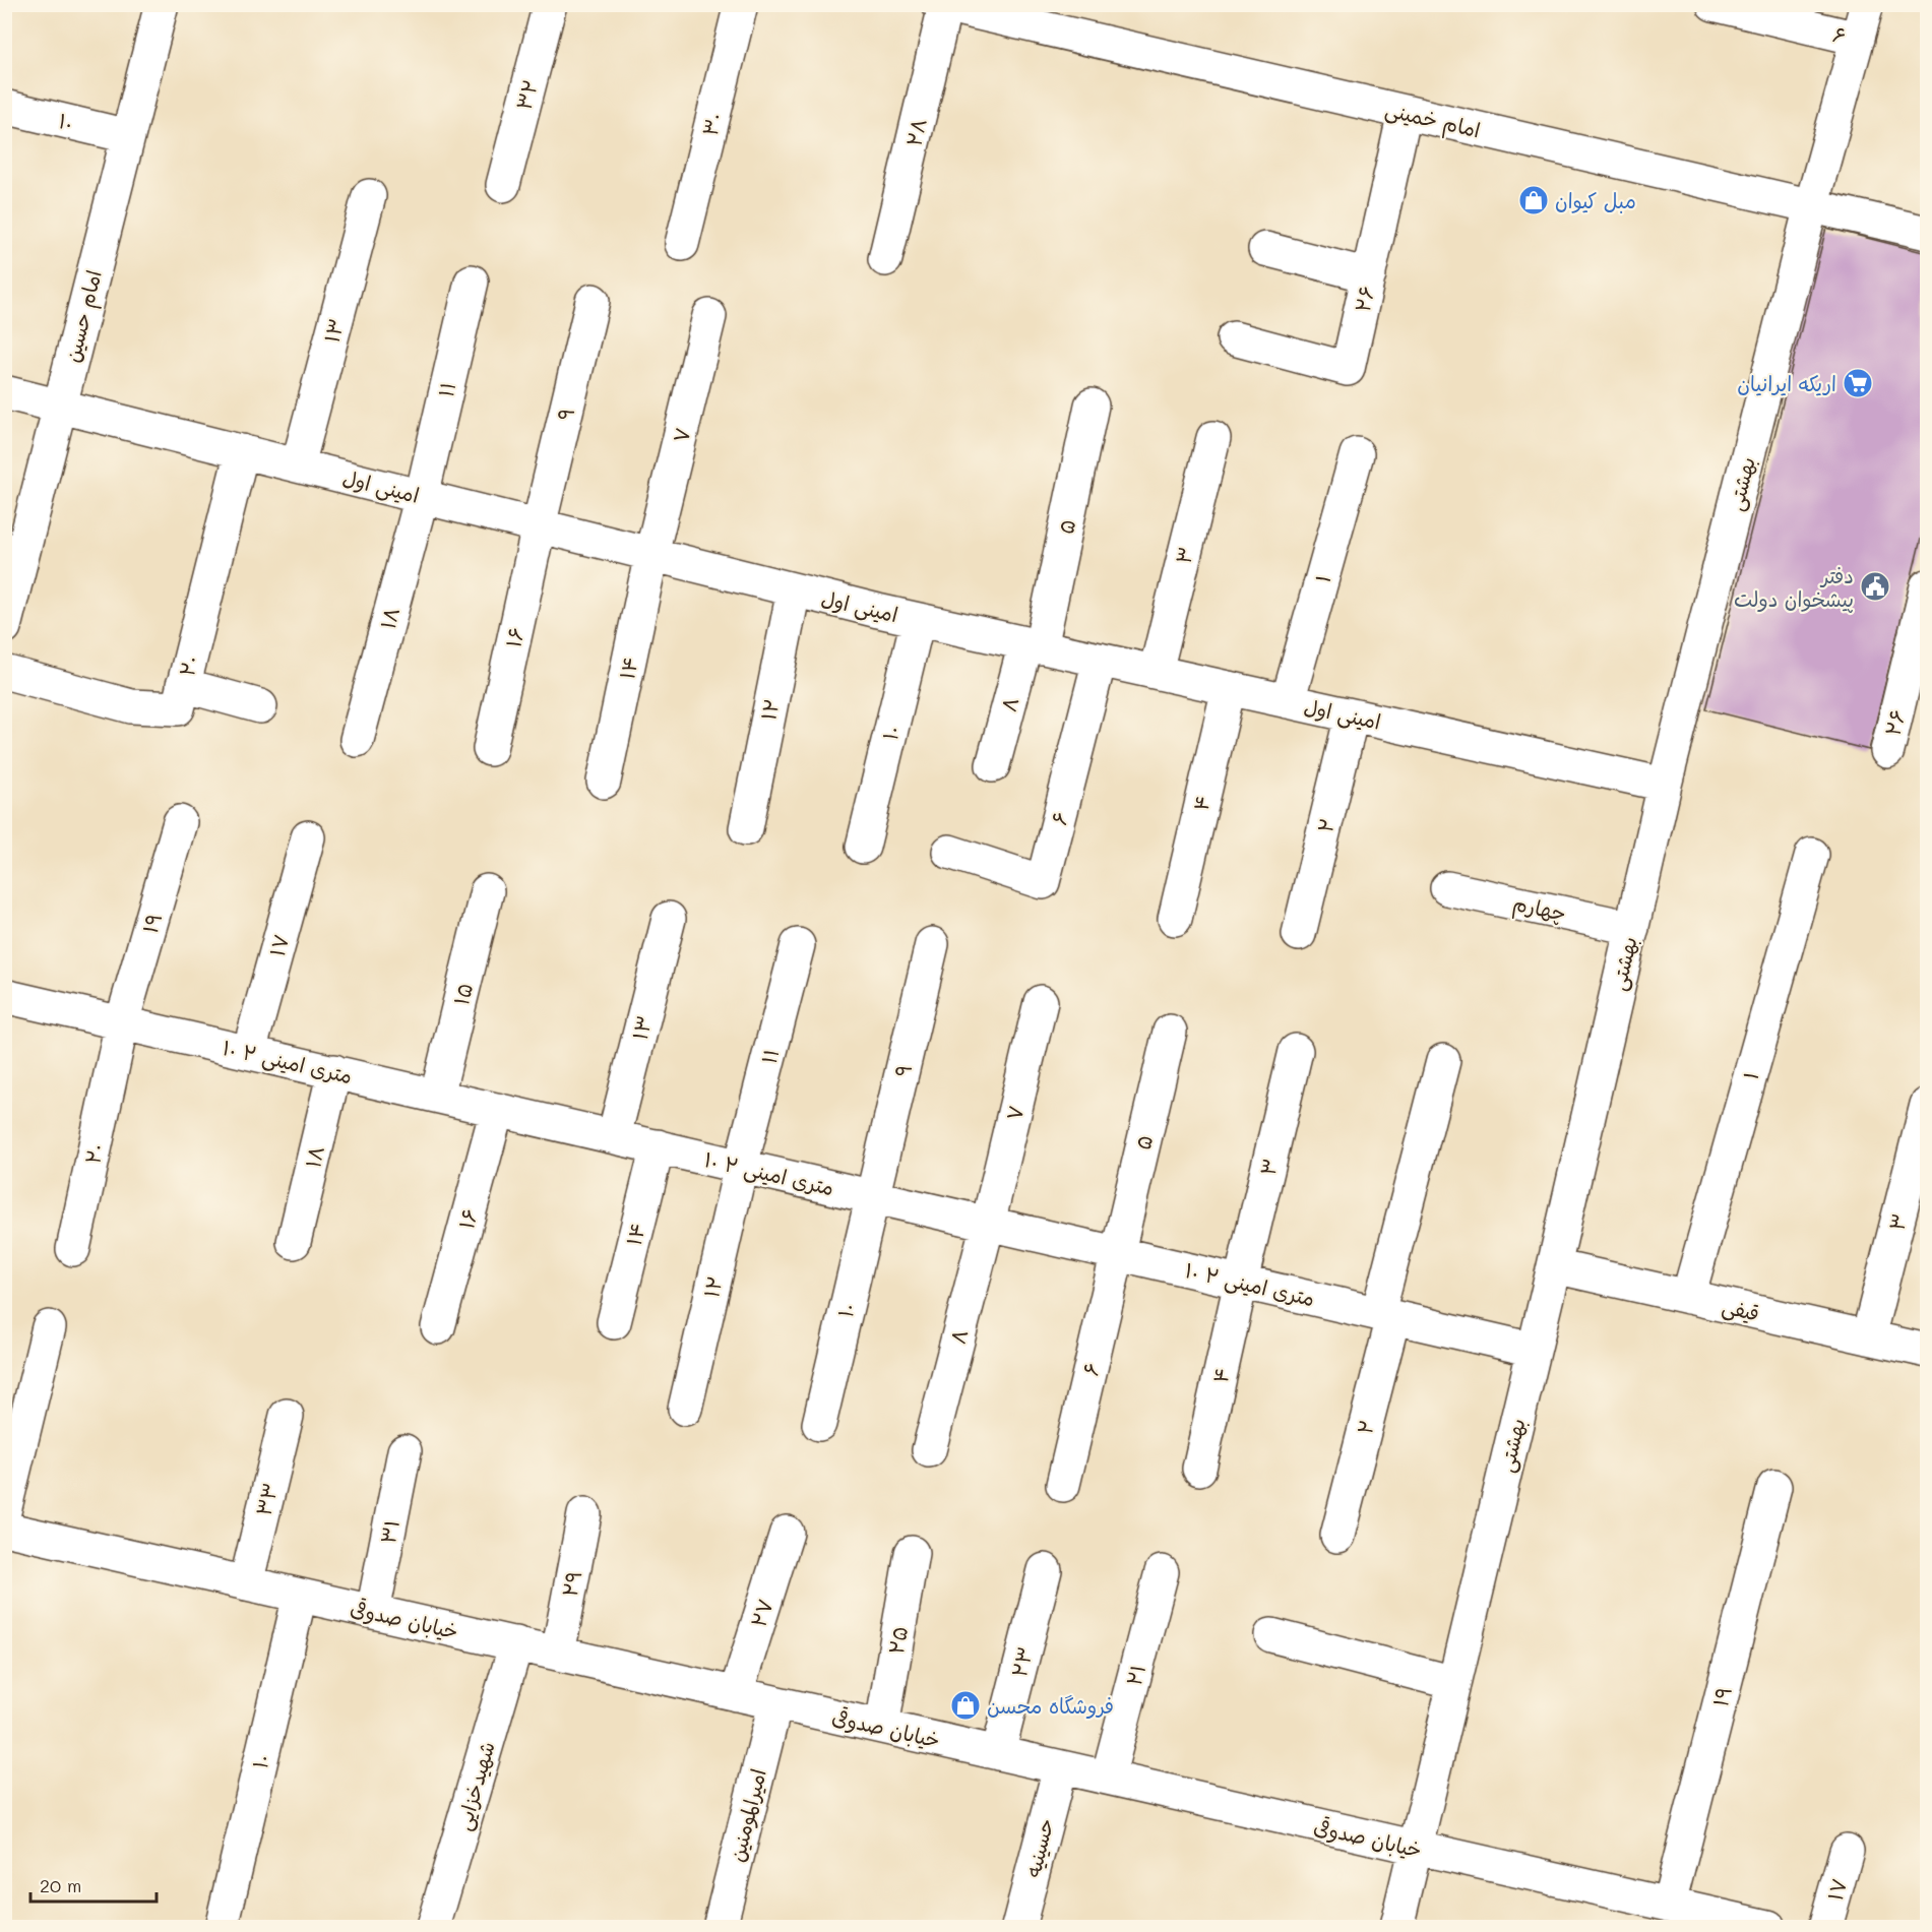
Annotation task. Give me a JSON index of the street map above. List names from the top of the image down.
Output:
{
  "streets": {
    "street": [
      "۶",
      "۳۲",
      "امام خمینی",
      "۱۰",
      "۳۰",
      "۲۸",
      "۲۶",
      "امام حسین",
      "۱۳",
      "۱۱",
      "۹",
      "۷",
      "بهشتی",
      "امینی اول",
      "۵",
      "۳",
      "۱",
      "۱۸",
      "۱۶",
      "۲۰",
      "۱۴",
      "۸",
      "۱۲",
      "۴",
      "۲",
      "چهارم",
      "۱۹",
      "۱۷",
      "۱۵",
      "۱۰ متری امینی ۲",
      "قیفی",
      "۳۳",
      "۳۱",
      "۲۹",
      "۲۷",
      "خیابان صدوقی",
      "۲۵",
      "۲۳",
      "۲۱",
      "شهیدخزایی",
      "امیرالمومنین",
      "حسینیه"
    ]
  },
  "crossings": [
    ["۶", "بهشتی"],
    ["۶", "امینی اول"],
    ["۶", "۵"],
    ["۶", "۱۰ متری امینی ۲"],
    ["امام خمینی", "۲۸"],
    ["امام خمینی", "۲۶"],
    ["امام خمینی", "بهشتی"],
    ["۱۰", "امام حسین"],
    ["۱۰", "۹"],
    ["۱۰", "امینی اول"],
    ["۱۰", "۱۰ متری امینی ۲"],
    ["۱۰", "خیابان صدوقی"],
    ["امام حسین", "امینی اول"],
    ["۱۳", "امینی اول"],
    ["۱۳", "۱۰ متری امینی ۲"],
    ["۱۱", "امینی اول"],
    ["۱۱", "۱۸"],
    ["۱۱", "۱۲"],
    ["۱۱", "۱۰ متری امینی ۲"],
    ["۹", "امینی اول"],
    ["۹", "۱۶"],
    ["۹", "۱۰ متری امینی ۲"],
    ["۷", "امینی اول"],
    ["۷", "۱۴"],
    ["۷", "۸"],
    ["۷", "۱۰ متری امینی ۲"],
    ["بهشتی", "امینی اول"],
    ["بهشتی", "چهارم"],
    ["بهشتی", "۱۰ متری امینی ۲"],
    ["بهشتی", "قیفی"],
    ["بهشتی", "خیابان صدوقی"],
    ["امینی اول", "۵"],
    ["امینی اول", "۳"],
    ["امینی اول", "۱"],
    ["امینی اول", "۱۸"],
    ["امینی اول", "۱۶"],
    ["امینی اول", "۲۰"],
    ["امینی اول", "۱۴"],
    ["امینی اول", "۸"],
    ["امینی اول", "۱۲"],
    ["امینی اول", "۴"],
    ["امینی اول", "۲"],
    ["۵", "۸"],
    ["۵", "۱۰ متری امینی ۲"],
    ["۳", "۴"],
    ["۳", "۱۰ متری امینی ۲"],
    ["۳", "قیفی"],
    ["۱", "قیفی"],
    ["۱۸", "۱۰ متری امینی ۲"],
    ["۱۶", "۱۰ متری امینی ۲"],
    ["۲۰", "۱۹"],
    ["۲۰", "۱۰ متری امینی ۲"],
    ["۱۴", "۱۰ متری امینی ۲"],
    ["۸", "۱۰ متری امینی ۲"],
    ["۱۲", "۱۰ متری امینی ۲"],
    ["۴", "۱۰ متری امینی ۲"],
    ["۲", "۱۰ متری امینی ۲"],
    ["۱۹", "۱۰ متری امینی ۲"],
    ["۱۹", "خیابان صدوقی"],
    ["۱۷", "۱۰ متری امینی ۲"],
    ["۱۵", "۱۰ متری امینی ۲"],
    ["۳۳", "خیابان صدوقی"],
    ["۳۱", "خیابان صدوقی"],
    ["۲۹", "خیابان صدوقی"],
    ["۲۷", "خیابان صدوقی"],
    ["خیابان صدوقی", "۲۵"],
    ["خیابان صدوقی", "۲۳"],
    ["خیابان صدوقی", "۲۱"],
    ["خیابان صدوقی", "شهیدخزایی"],
    ["خیابان صدوقی", "امیرالمومنین"],
    ["خیابان صدوقی", "حسینیه"]
  ],
  "places": {
    "shop": ["مبل کیوان", "فروشگاه محسن"],
    "supermarket": ["اریکه ایرانیان"],
    "public building": ["دفتر پیشخوان دولت"]
  },
  "scale_bar": "20 m"
}
